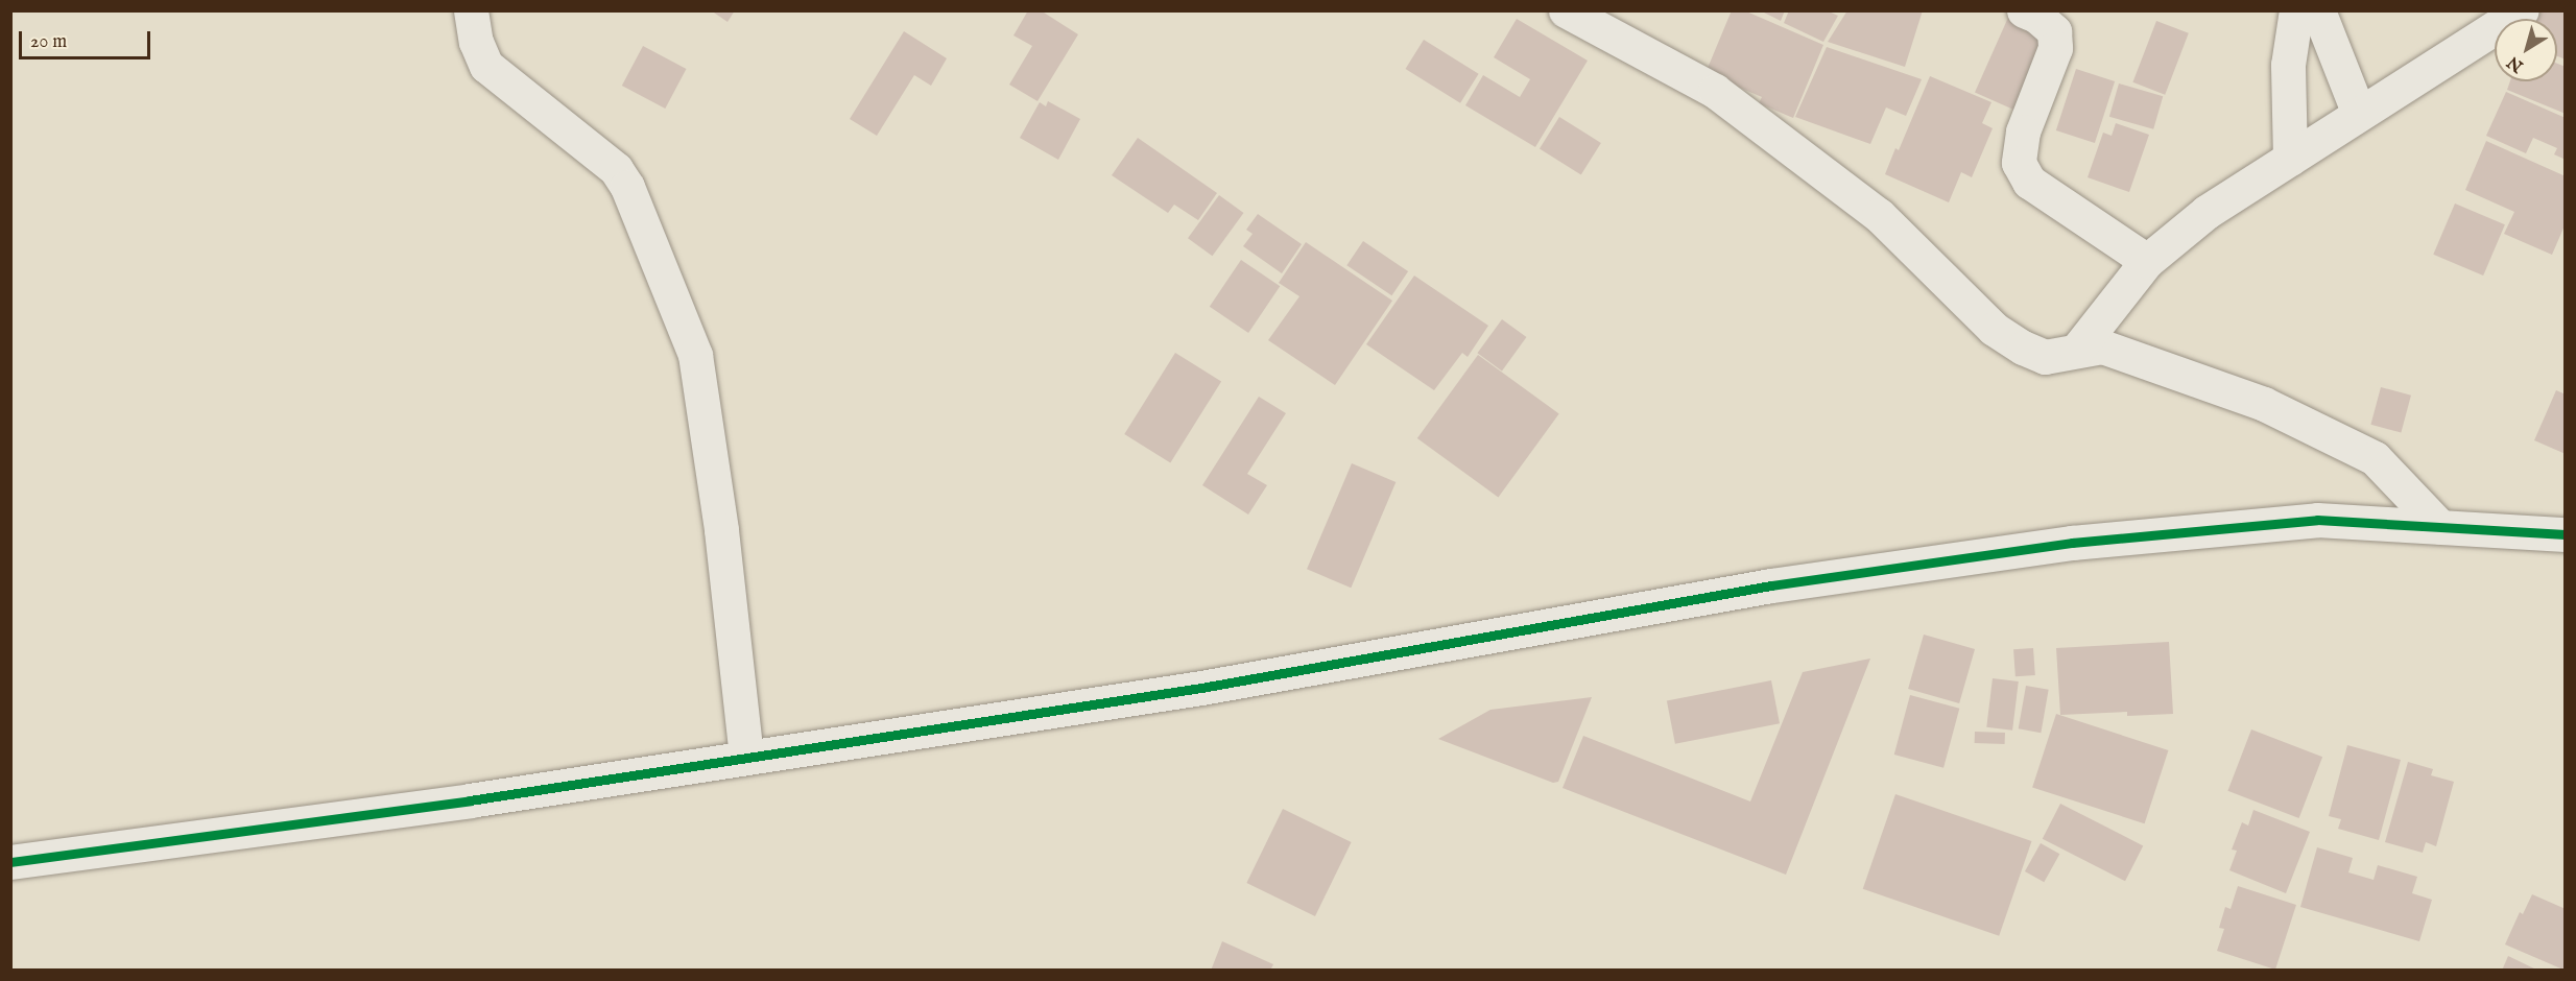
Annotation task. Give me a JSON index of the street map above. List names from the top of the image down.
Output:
{
  "scale_bar": "20 m",
  "north": "bottom left"
}
